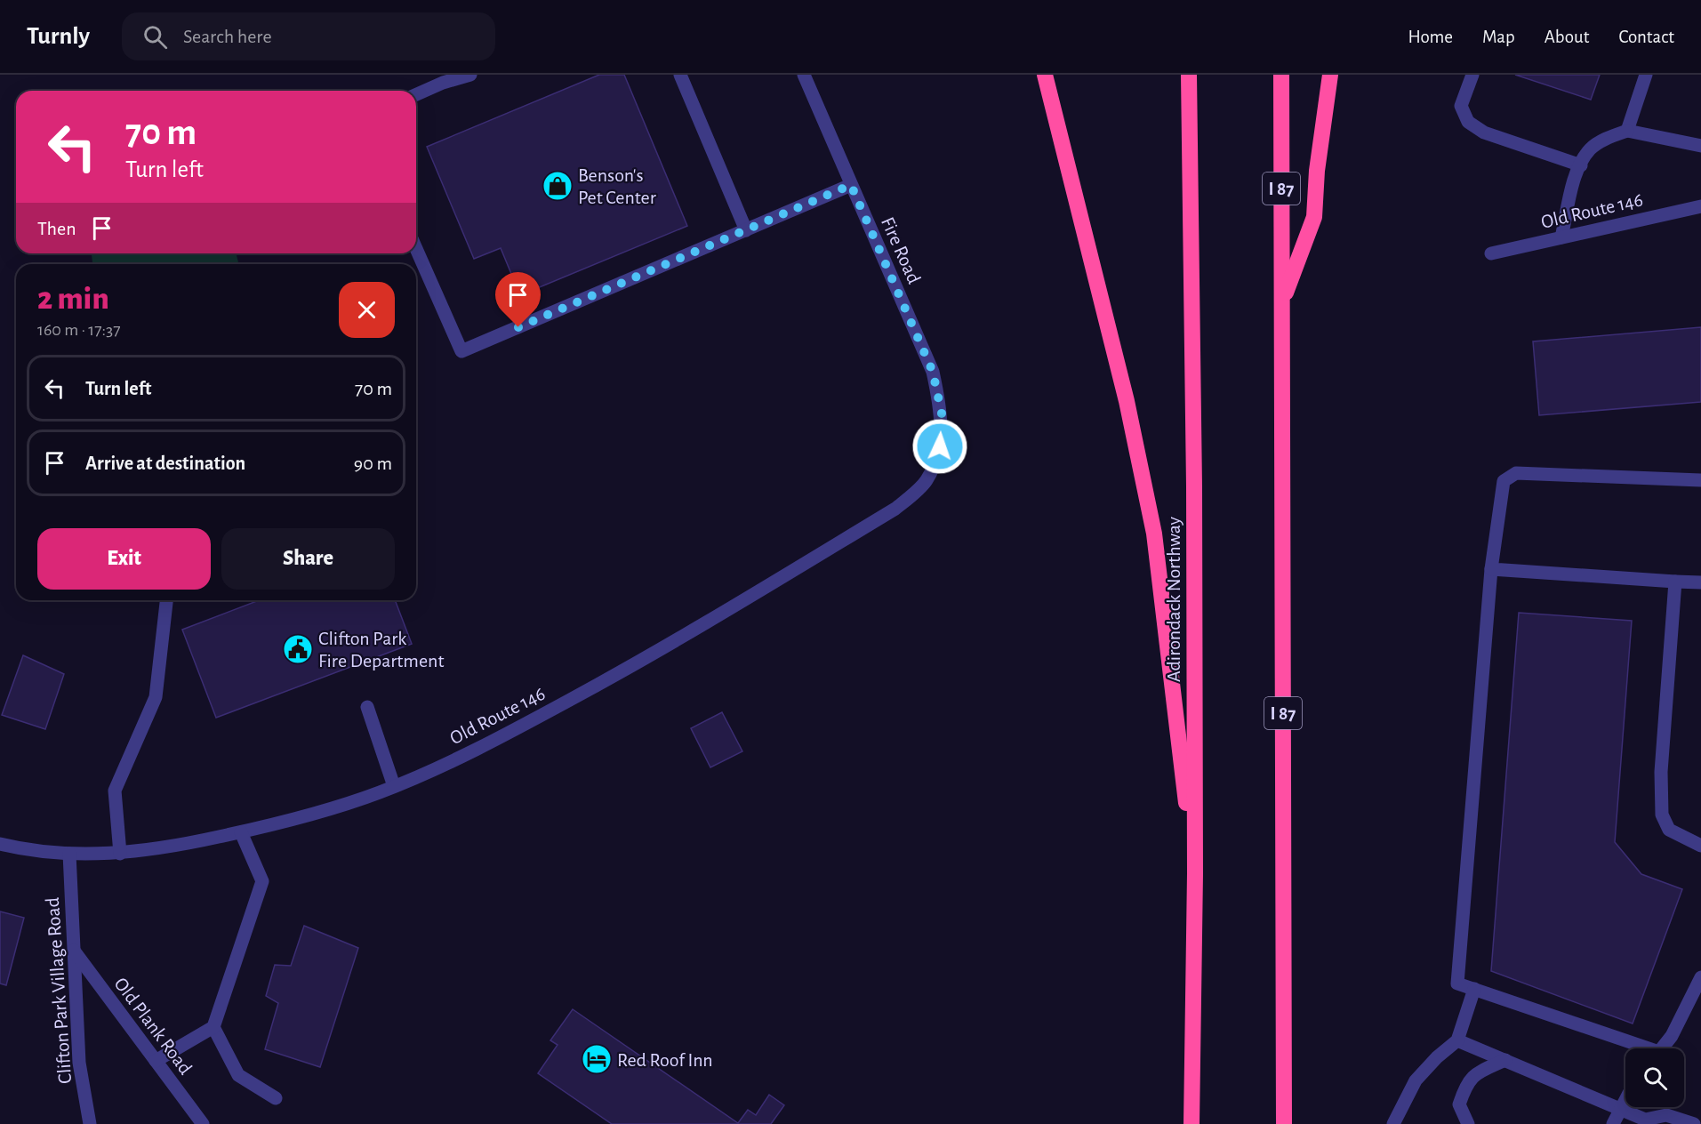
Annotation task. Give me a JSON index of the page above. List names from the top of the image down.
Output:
{
  "streets": {
    "highway": ["I 87", "Adirondack Northway"],
    "street": [
      "Old Route 146",
      "Fire Road",
      "Clifton Park Village Road",
      "Old Plank Road"
    ]
  },
  "crossings": [
    ["Old Route 146", "Fire Road"],
    ["Old Route 146", "Clifton Park Village Road"],
    ["Clifton Park Village Road", "Old Plank Road"]
  ],
  "places": {
    "shop": ["Benson's Pet Center"],
    "public building": ["Clifton Park Fire Department"],
    "hotel": ["Red Roof Inn"]
  },
  "page": {
    "header": "Turnly",
    "search": "Search here",
    "nav": [
      "Home",
      "Map",
      "About",
      "Contact"
    ],
    "turn": ["70 m", "Turn left"],
    "then": "Then",
    "heading": ["2 min", "160 m · 17:37"],
    "list": [
      {
        "name": "Turn left",
        "value": "70 m"
      },
      {
        "name": "Arrive at destination",
        "value": "90 m"
      }
    ],
    "buttons": ["Exit", "Share"]
  }
}
